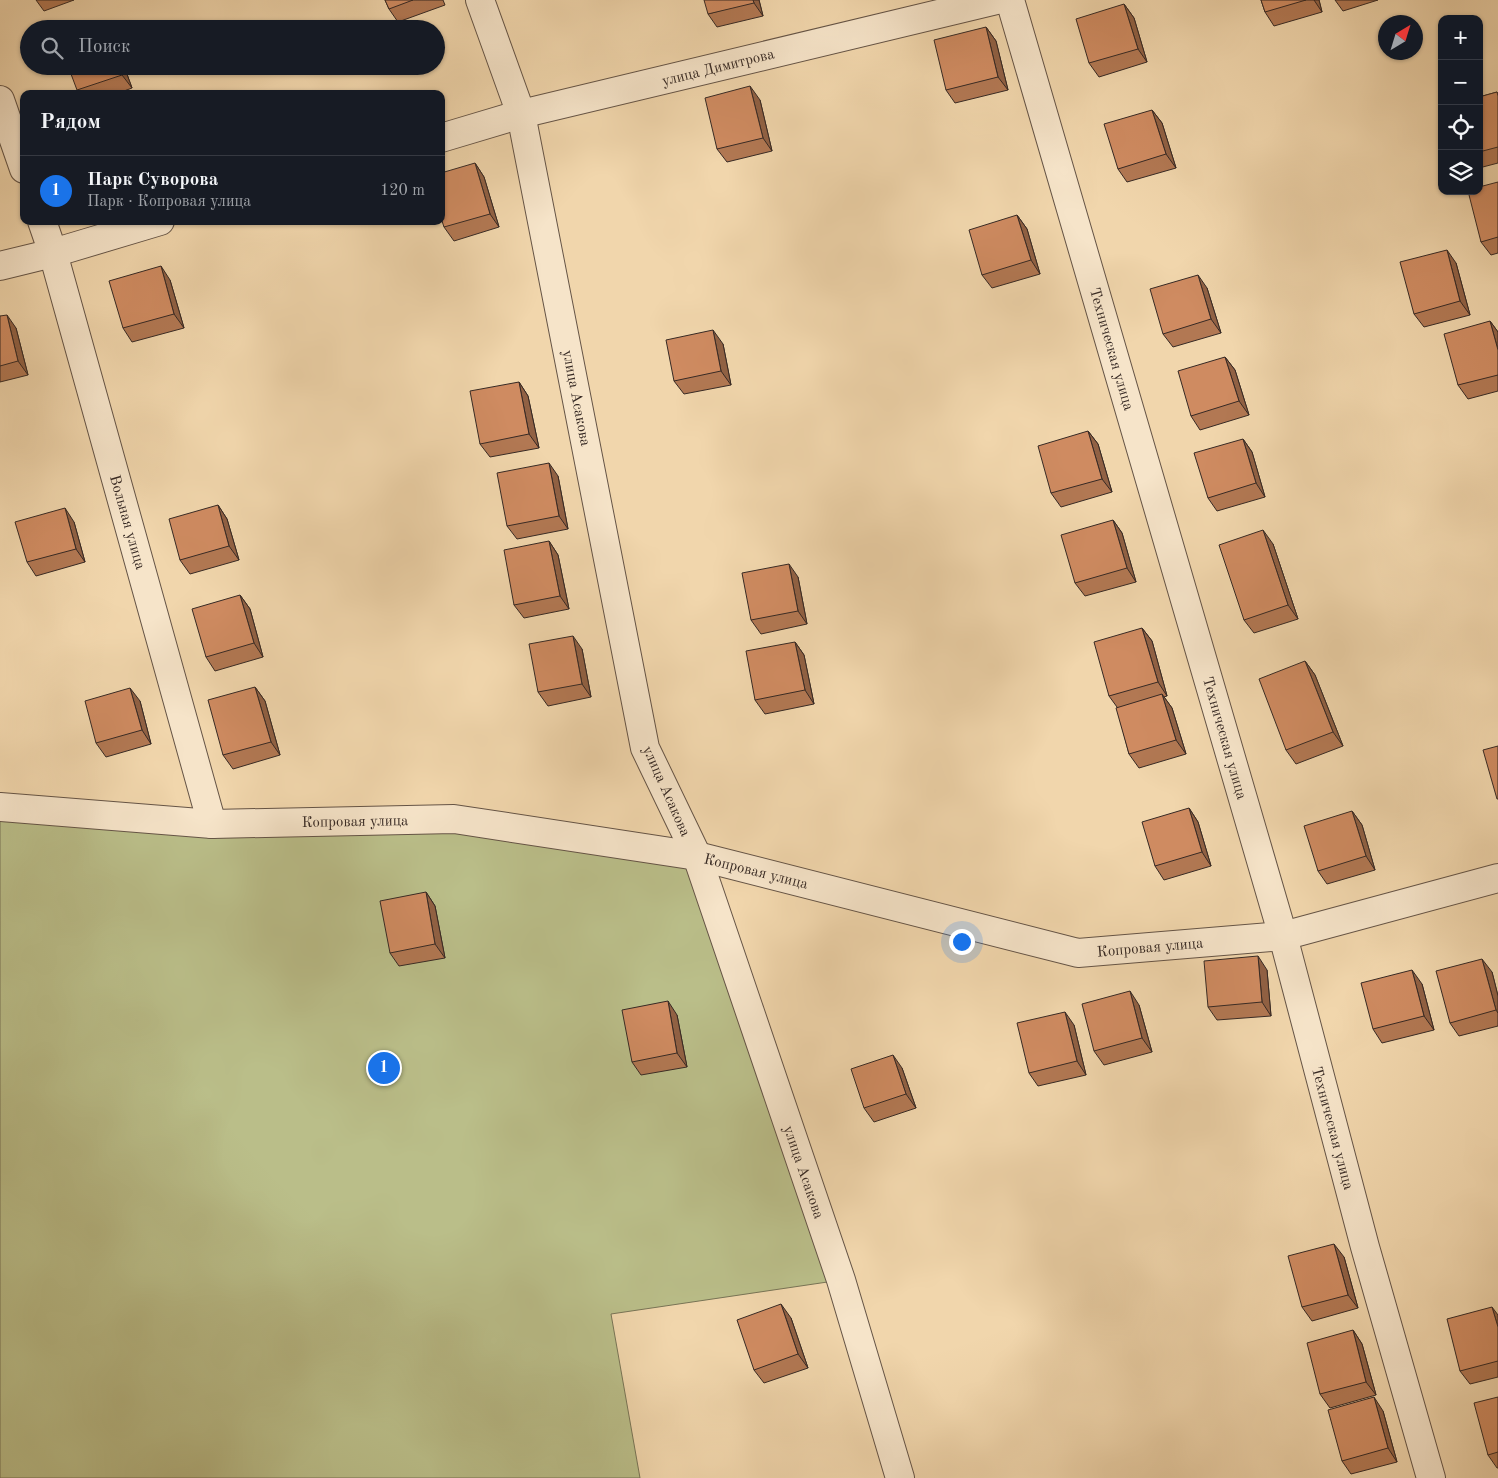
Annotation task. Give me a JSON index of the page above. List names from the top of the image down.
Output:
{
  "streets": {
    "street": [
      "улица Димитрова",
      "Техническая улица",
      "улица Асакова",
      "Вольная улица",
      "Копровая улица"
    ]
  },
  "crossings": [
    ["улица Димитрова", "улица Асакова"],
    ["Техническая улица", "Копровая улица"],
    ["улица Асакова", "Копровая улица"],
    ["Вольная улица", "Копровая улица"]
  ],
  "north": "top right",
  "page": {
    "map_buttons": ["+", "−"],
    "search": "Поиск",
    "heading": "Рядом",
    "list": [
      {
        "mark": "1",
        "name": "Парк Суворова",
        "note": "Парк · Копровая улица",
        "value": "120 m"
      }
    ],
    "pins": "1"
  }
}
